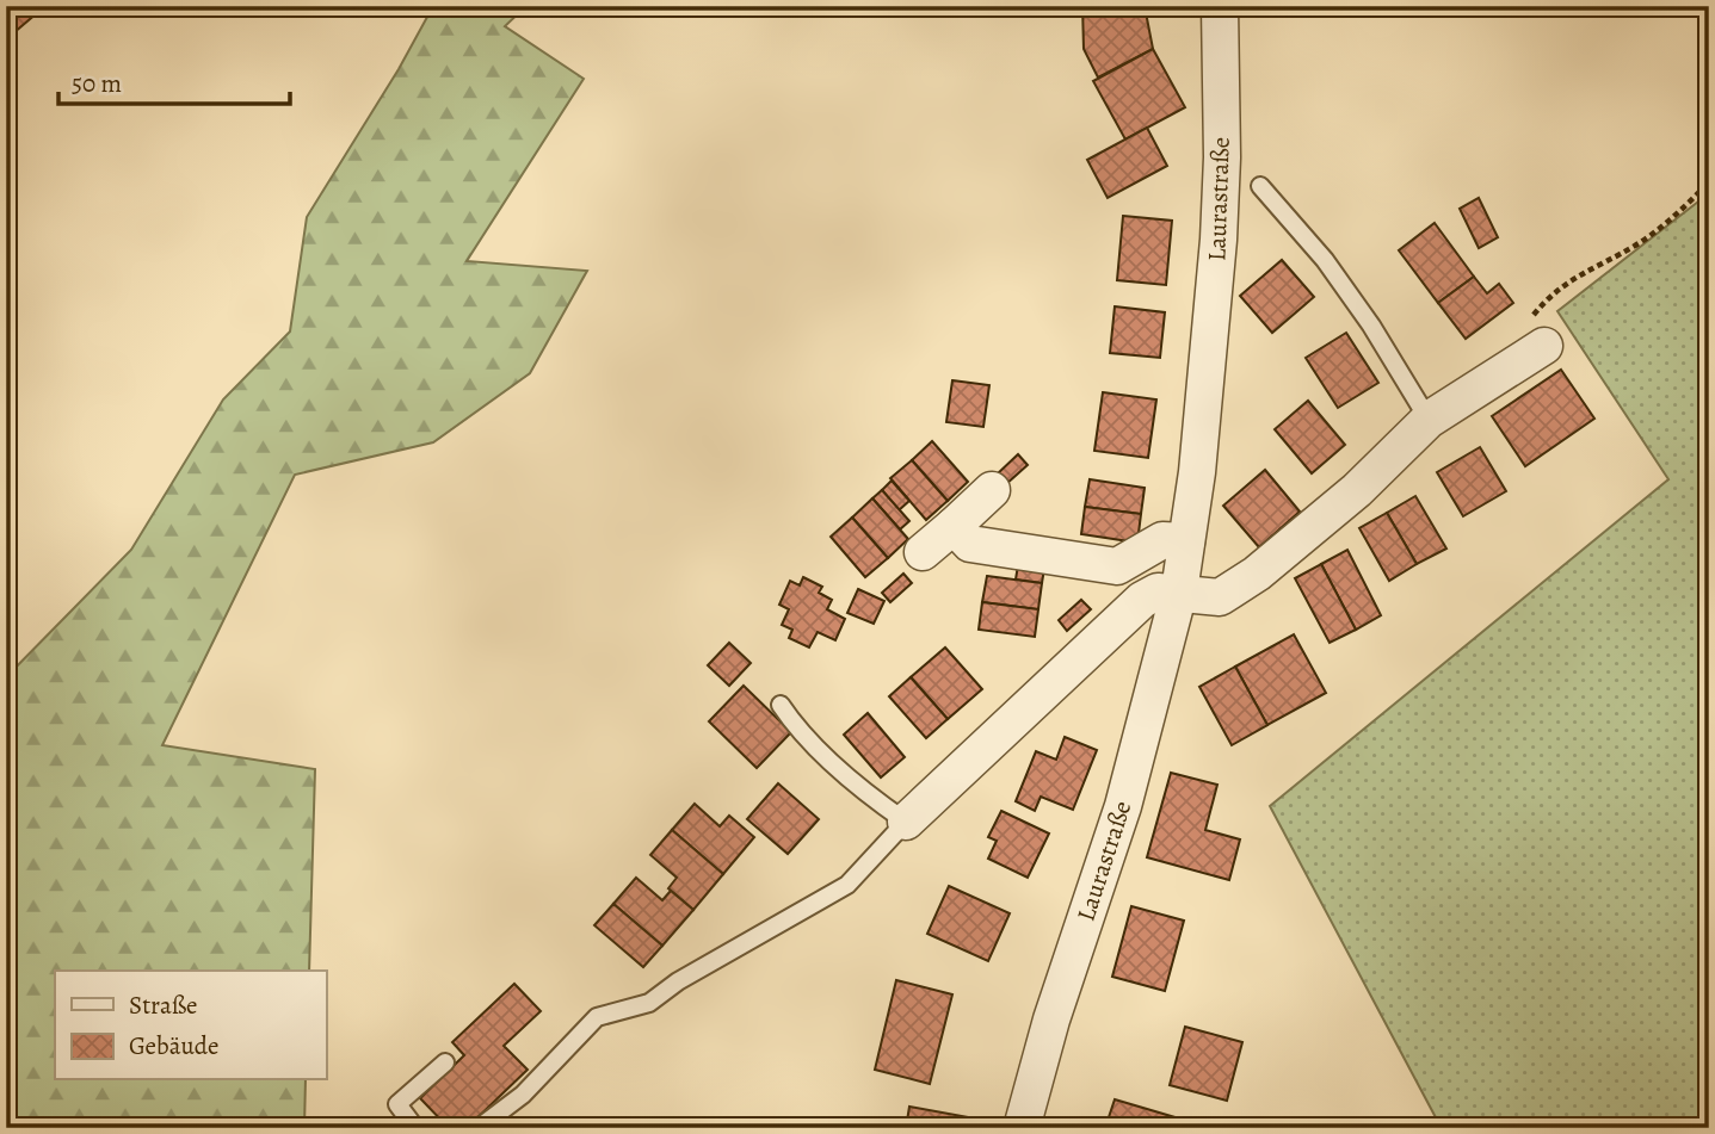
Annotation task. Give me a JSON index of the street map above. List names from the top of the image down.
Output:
{
  "streets": {
    "street": ["Laurastraße"]
  },
  "legend": ["Straße", "Gebäude"],
  "scale_bar": "50 m"
}
